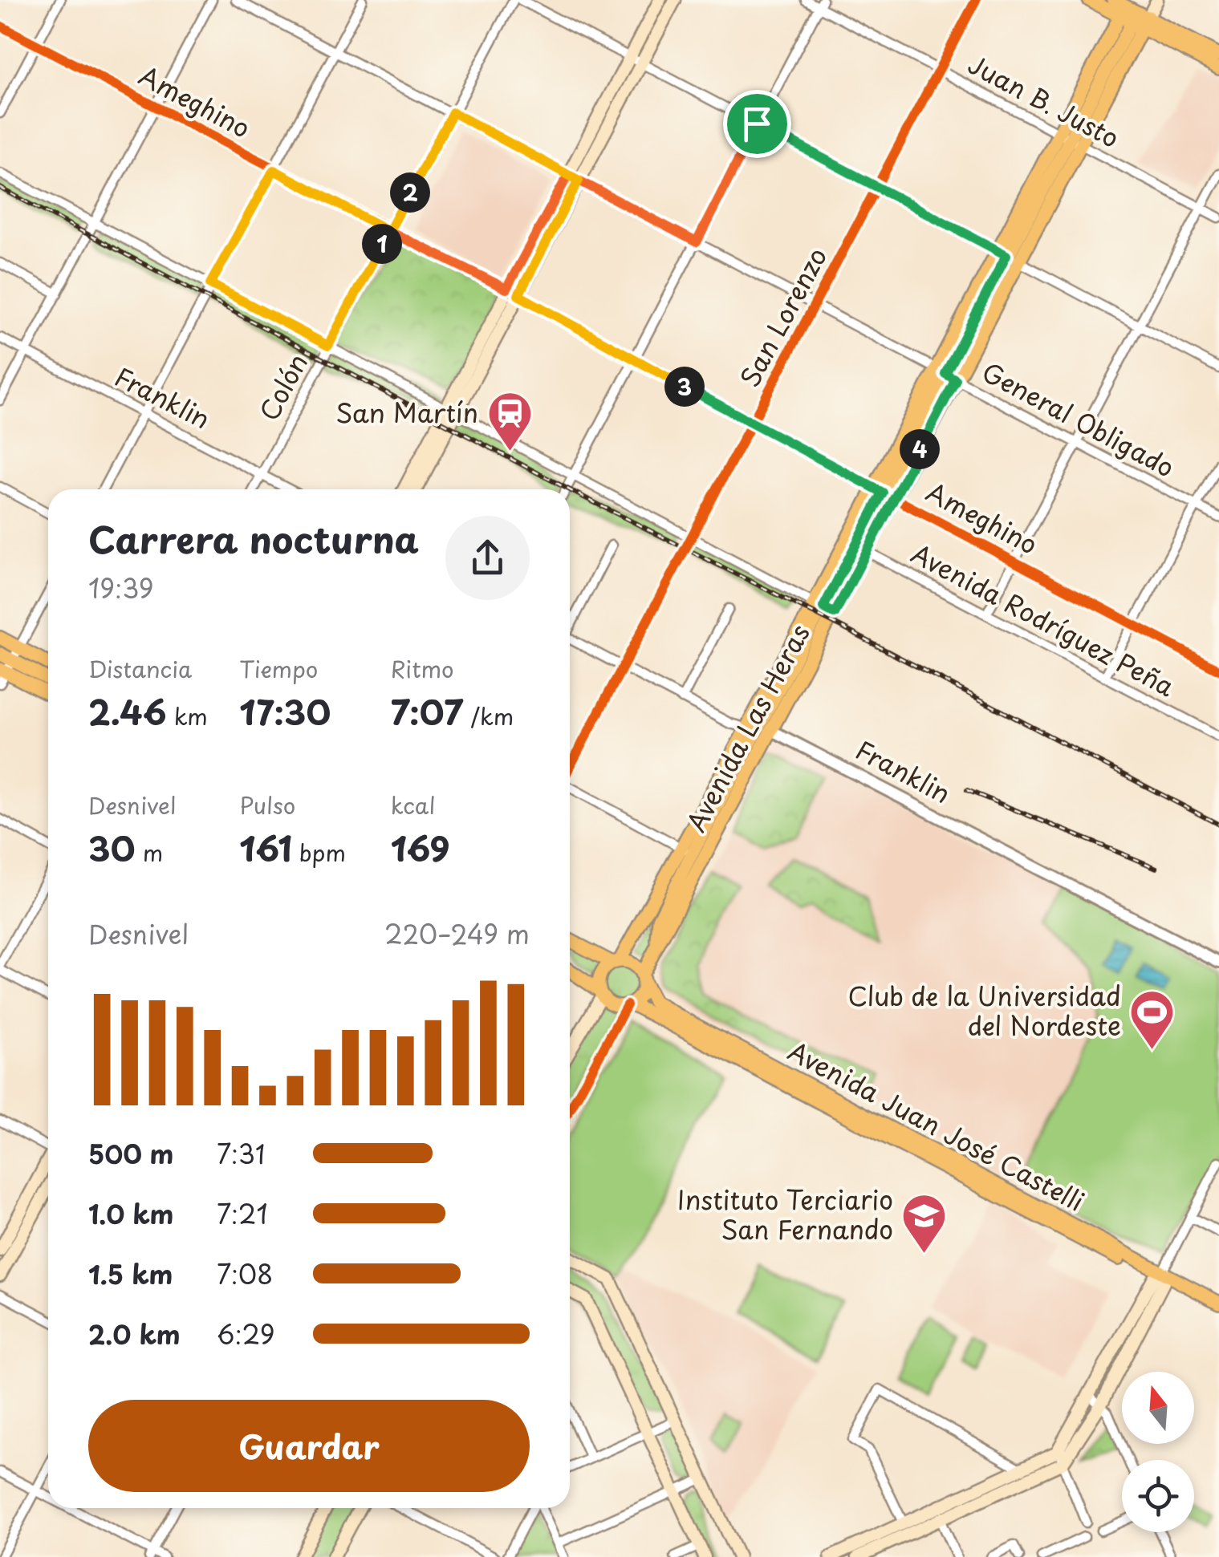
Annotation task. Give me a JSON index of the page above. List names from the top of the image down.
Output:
{
  "streets": {
    "main road": ["Avenida Las Heras", "Avenida Juan José Castelli"],
    "street": [
      "Juan B. Justo",
      "Ameghino",
      "San Lorenzo",
      "Colón",
      "Franklin",
      "General Obligado",
      "Avenida Rodríguez Peña"
    ]
  },
  "crossings": [
    ["Juan B. Justo", "San Lorenzo"],
    ["Juan B. Justo", "Avenida Las Heras"],
    ["Ameghino", "San Lorenzo"],
    ["Ameghino", "Colón"],
    ["Ameghino", "Avenida Las Heras"],
    ["San Lorenzo", "Franklin"],
    ["San Lorenzo", "General Obligado"],
    ["Colón", "Franklin"],
    ["Colón", "General Obligado"],
    ["Franklin", "Avenida Las Heras"],
    ["General Obligado", "Avenida Las Heras"],
    ["Avenida Rodríguez Peña", "Avenida Las Heras"],
    ["Avenida Las Heras", "Avenida Juan José Castelli"]
  ],
  "places": {
    "station": ["San Martín"],
    "sports": ["Club de la Universidad del Nordeste"],
    "school or university": ["Instituto Terciario San Fernando"]
  },
  "north": "top",
  "page": {
    "pins": [
      "2",
      "1",
      "3",
      "4"
    ],
    "heading": ["Carrera nocturna", "19:39"],
    "stats": [
      ["Distancia", "2.46 km"],
      ["Tiempo", "17:30"],
      ["Ritmo", "7:07 /km"],
      ["Desnivel", "30 m"],
      ["Pulso", "161 bpm"],
      ["kcal", "169"]
    ],
    "chart": ["Desnivel", "220–249 m"],
    "list": [
      {
        "name": "500 m",
        "note": "7:31"
      },
      {
        "name": "1.0 km",
        "note": "7:21"
      },
      {
        "name": "1.5 km",
        "note": "7:08"
      },
      {
        "name": "2.0 km",
        "note": "6:29"
      }
    ],
    "buttons": "Guardar"
  }
}
